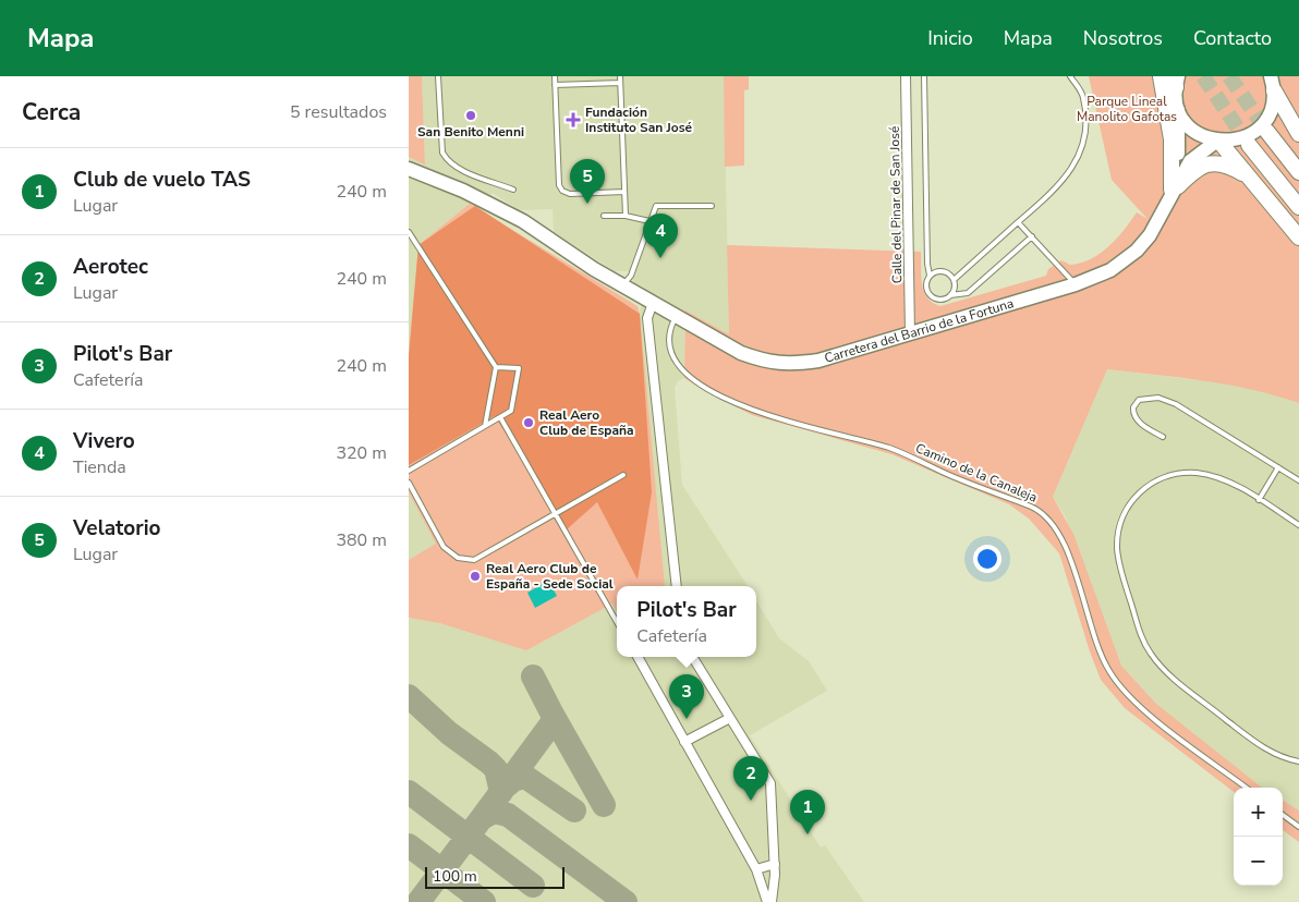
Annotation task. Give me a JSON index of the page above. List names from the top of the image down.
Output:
{
  "streets": {
    "main road": ["Carretera del Barrio de la Fortuna"],
    "street": ["Calle del Pinar de San José"],
    "lane": ["Camino de la Canaleja"]
  },
  "crossings": [
    ["Calle del Pinar de San José", "Carretera del Barrio de la Fortuna"],
    ["Carretera del Barrio de la Fortuna", "Camino de la Canaleja"]
  ],
  "parks": ["Parque Lineal Manolito Gafotas"],
  "places": {
    "other": ["San Benito Menni", "Real Aero Club de España", "Real Aero Club de España - Sede Social"],
    "health": ["Fundación Instituto San José"]
  },
  "scale_bar": "100 m",
  "page": {
    "header": "Mapa",
    "nav": [
      "Inicio",
      "Mapa",
      "Nosotros",
      "Contacto"
    ],
    "heading": ["Cerca", "5 resultados"],
    "list": [
      {
        "mark": "1",
        "name": "Club de vuelo TAS",
        "note": "Lugar",
        "value": "240 m"
      },
      {
        "mark": "2",
        "name": "Aerotec",
        "note": "Lugar",
        "value": "240 m"
      },
      {
        "mark": "3",
        "name": "Pilot's Bar",
        "note": "Cafetería",
        "value": "240 m"
      },
      {
        "mark": "4",
        "name": "Vivero",
        "note": "Tienda",
        "value": "320 m"
      },
      {
        "mark": "5",
        "name": "Velatorio",
        "note": "Lugar",
        "value": "380 m"
      }
    ],
    "pins": [
      "5",
      "4",
      "3",
      "2",
      "1"
    ],
    "popup": ["Pilot's Bar", "Cafetería"],
    "map_buttons": ["+", "−"],
    "scale": "100 m"
  }
}
